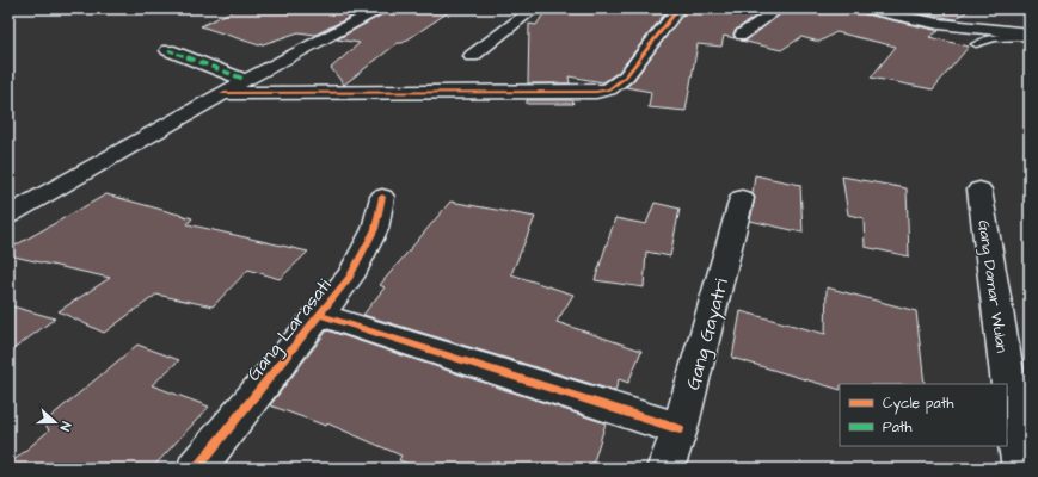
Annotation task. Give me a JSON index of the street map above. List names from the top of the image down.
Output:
{
  "streets": {
    "street": ["Gang Damar Wulan", "Gang Larasati", "Gang Gayatri"]
  },
  "legend": ["Cycle path", "Path"],
  "north": "right"
}
